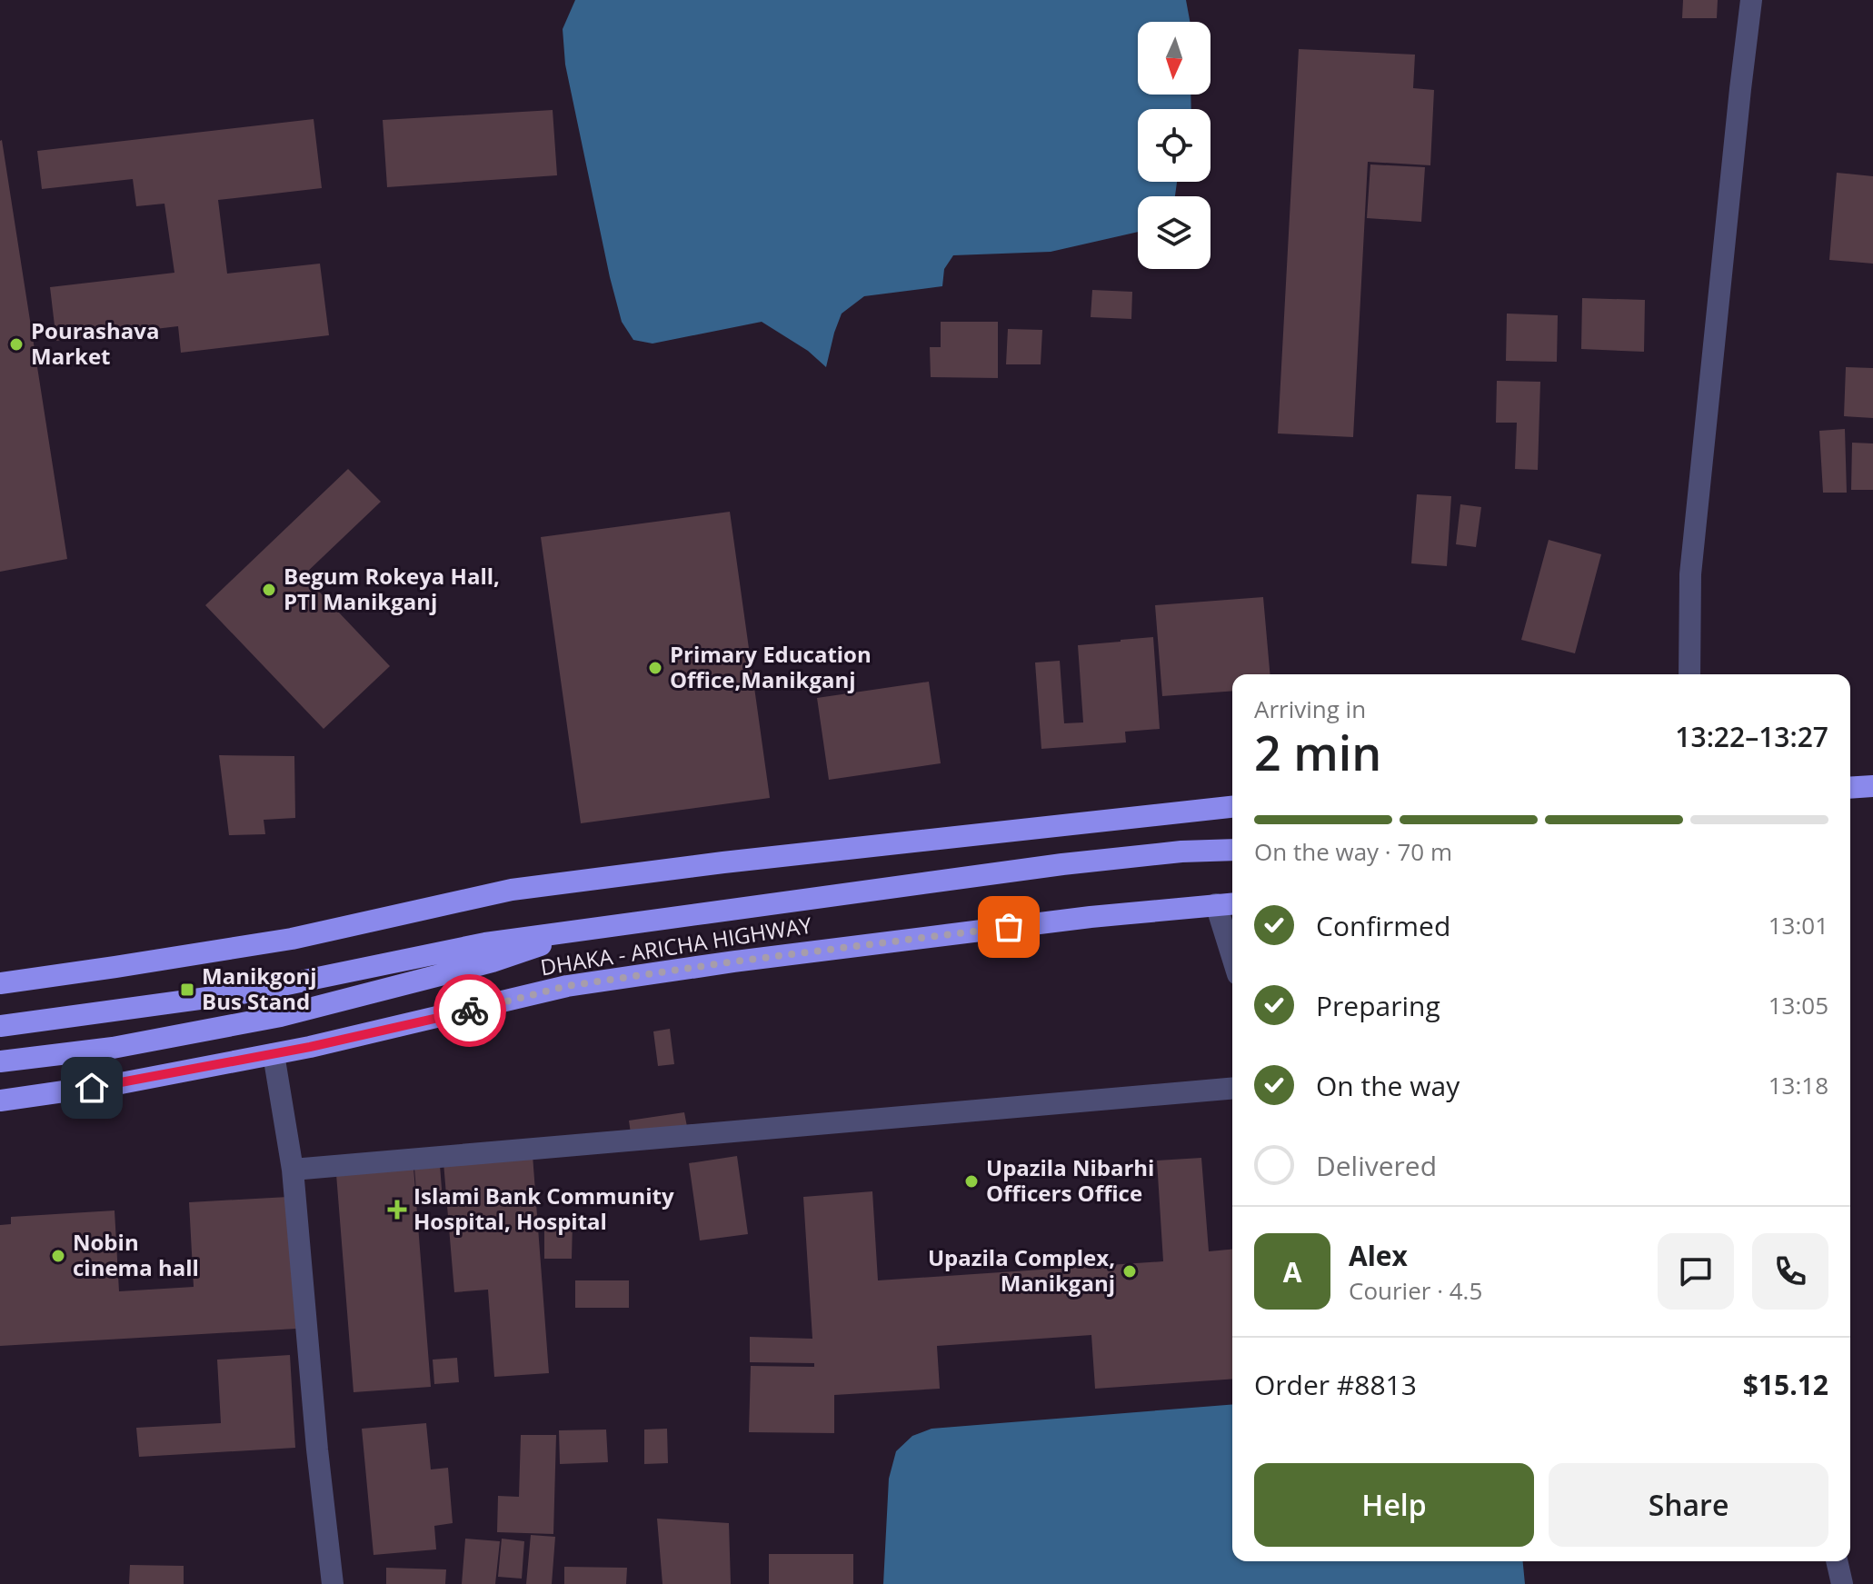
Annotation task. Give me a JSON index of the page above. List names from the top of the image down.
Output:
{
  "streets": {
    "highway": ["DHAKA - ARICHA HIGHWAY"]
  },
  "places": {
    "other": [
      "Pourashava Market",
      "Begum Rokeya Hall, PTI Manikganj",
      "Primary Education Office,Manikganj",
      "Upazila Nibarhi Officers Office",
      "Nobin cinema hall",
      "Upazila Complex, Manikganj"
    ],
    "transit": ["Manikgonj Bus Stand"],
    "health": ["Islami Bank Community Hospital, Hospital"]
  },
  "north": "bottom",
  "page": {
    "heading": ["2 min", "Arriving in", "13:22–13:27"],
    "panel": [
      "Alex",
      "Courier · 4.5",
      "Order #8813",
      "$15.12"
    ],
    "bar": "On the way · 70 m",
    "list": [
      ["Confirmed", "13:01"],
      ["Preparing", "13:05"],
      ["On the way", "13:18"],
      "Delivered"
    ],
    "round": "A",
    "buttons": ["Help", "Share"]
  }
}
